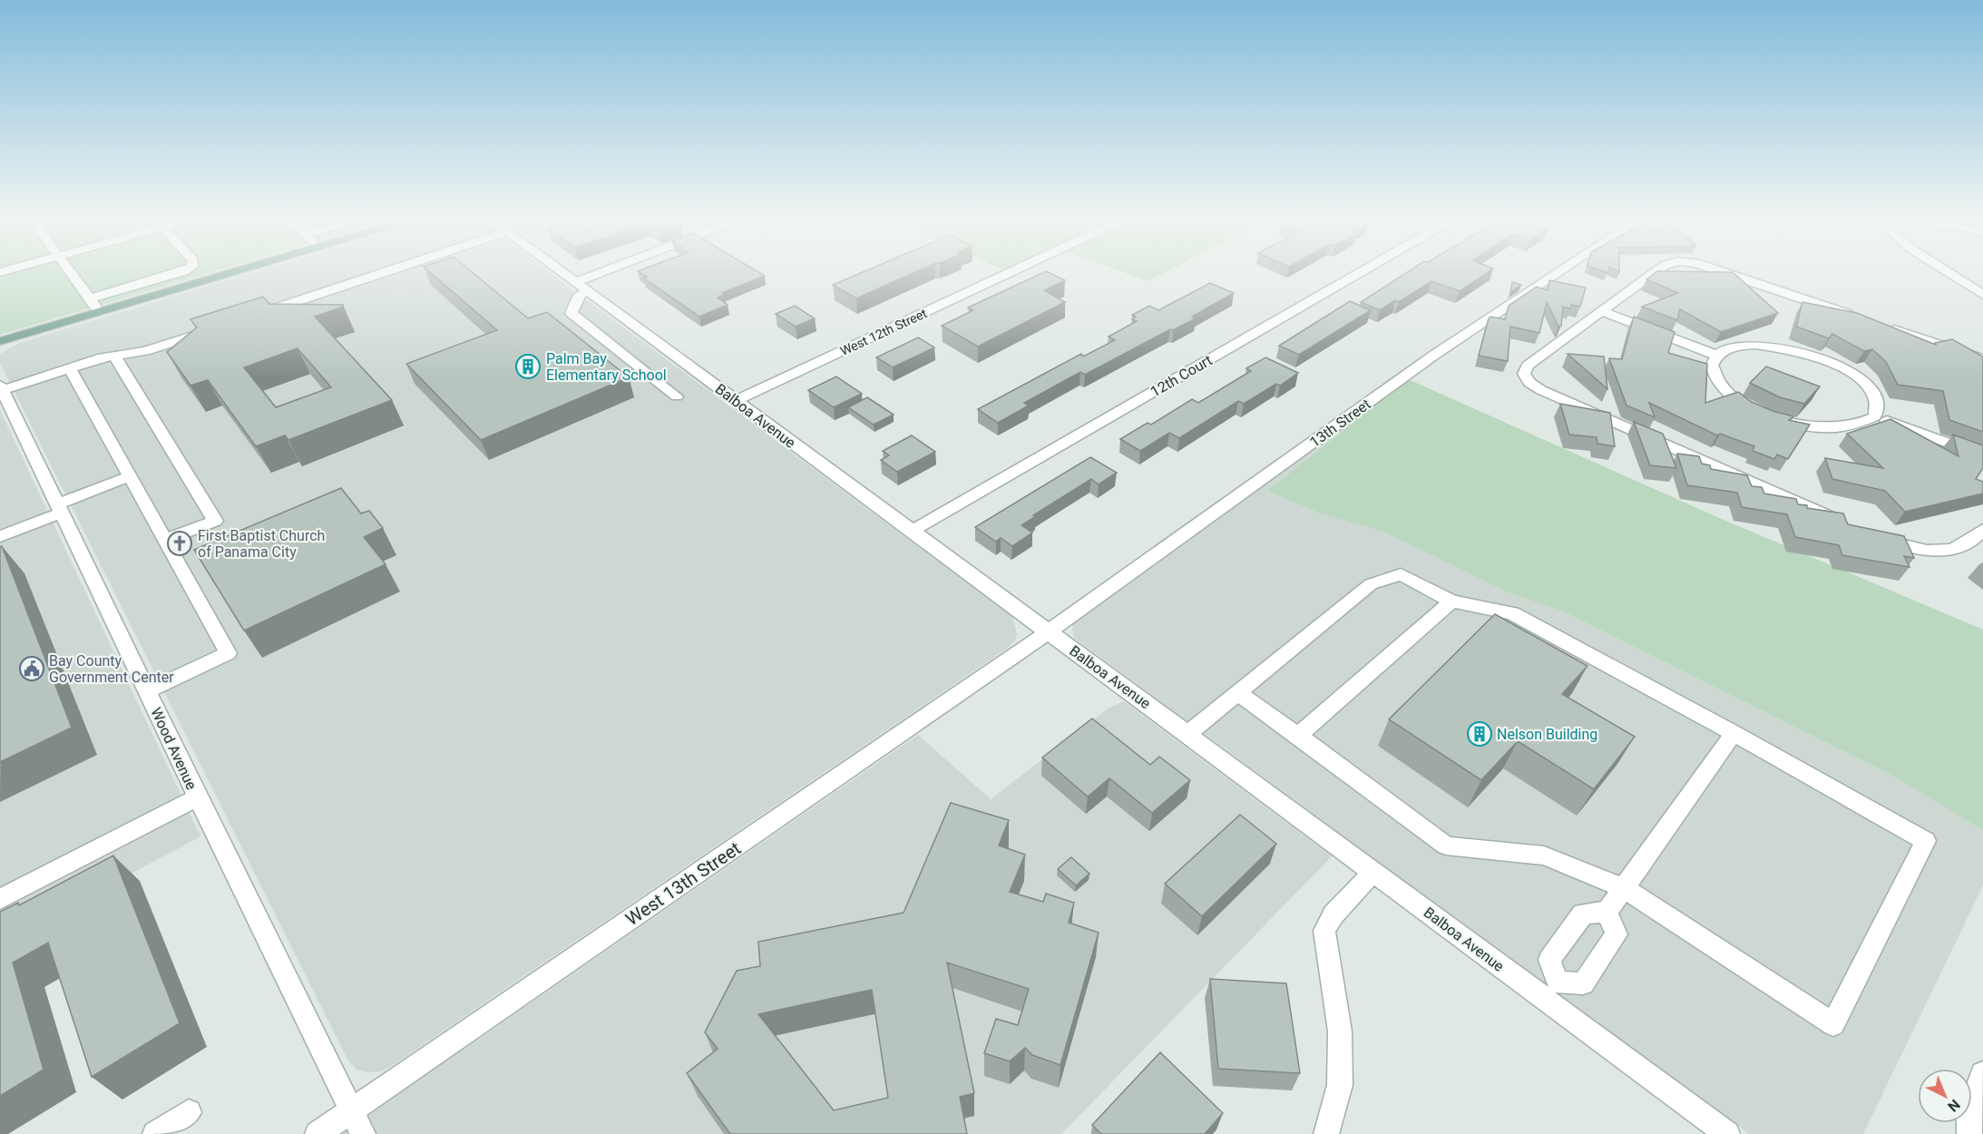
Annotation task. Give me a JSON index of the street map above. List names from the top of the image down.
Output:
{
  "streets": {
    "street": [
      "West 12th Street",
      "12th Court",
      "Balboa Avenue",
      "13th Street",
      "Wood Avenue",
      "West 13th Street"
    ]
  },
  "crossings": [
    ["West 12th Street", "Balboa Avenue"],
    ["12th Court", "Balboa Avenue"],
    ["Balboa Avenue", "13th Street"],
    ["Balboa Avenue", "West 13th Street"],
    ["13th Street", "West 13th Street"],
    ["Wood Avenue", "West 13th Street"]
  ],
  "places": {
    "building": ["Palm Bay Elementary School", "Nelson Building"],
    "church": ["First Baptist Church of Panama City"],
    "public building": ["Bay County Government Center"]
  },
  "north": "bottom right"
}
